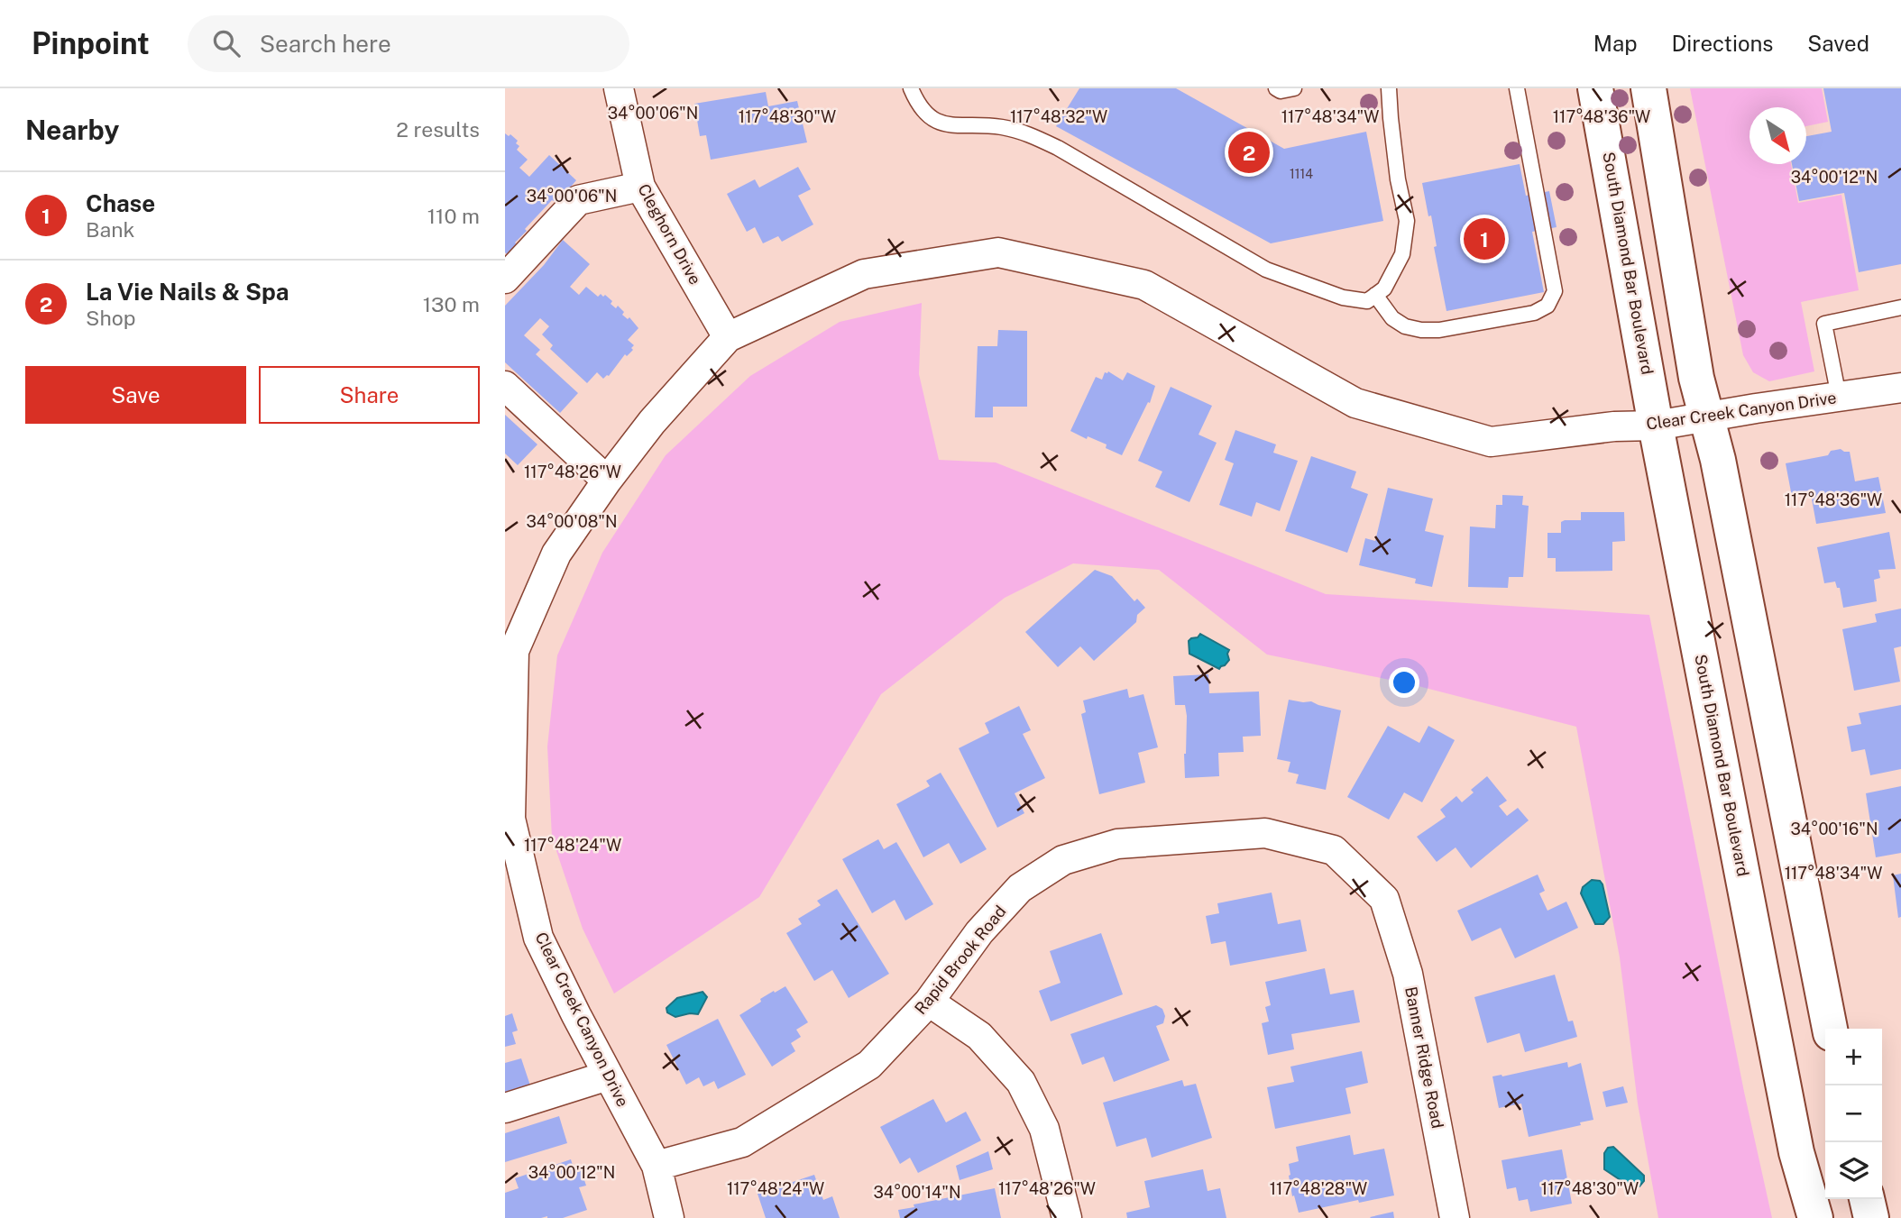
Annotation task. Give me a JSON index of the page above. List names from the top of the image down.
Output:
{
  "streets": {
    "main road": ["South Diamond Bar Boulevard"],
    "street": [
      "Cleghorn Drive",
      "Clear Creek Canyon Drive",
      "Rapid Brook Road",
      "Banner Ridge Road"
    ]
  },
  "crossings": [
    ["Cleghorn Drive", "Clear Creek Canyon Drive"],
    ["South Diamond Bar Boulevard", "Clear Creek Canyon Drive"],
    ["Clear Creek Canyon Drive", "Rapid Brook Road"],
    ["Rapid Brook Road", "Banner Ridge Road"]
  ],
  "house_numbers": ["1114"],
  "north": "bottom right",
  "page": {
    "header": "Pinpoint",
    "search": "Search here",
    "nav": ["Map", "Directions", "Saved"],
    "heading": ["Nearby", "2 results"],
    "pins": ["2", "1"],
    "list": [
      {
        "mark": "1",
        "name": "Chase",
        "note": "Bank",
        "value": "110 m"
      },
      {
        "mark": "2",
        "name": "La Vie Nails & Spa",
        "note": "Shop",
        "value": "130 m"
      }
    ],
    "buttons": ["Save", "Share"],
    "map_buttons": ["+", "−"]
  },
  "coordinates": [
    "34°00'06\"N",
    "117°48'30\"W",
    "117°48'32\"W",
    "117°48'34\"W",
    "117°48'36\"W",
    "34°00'12\"N",
    "117°48'26\"W",
    "34°00'08\"N",
    "34°00'16\"N",
    "117°48'24\"W",
    "117°48'28\"W",
    "34°00'14\"N"
  ]
}
